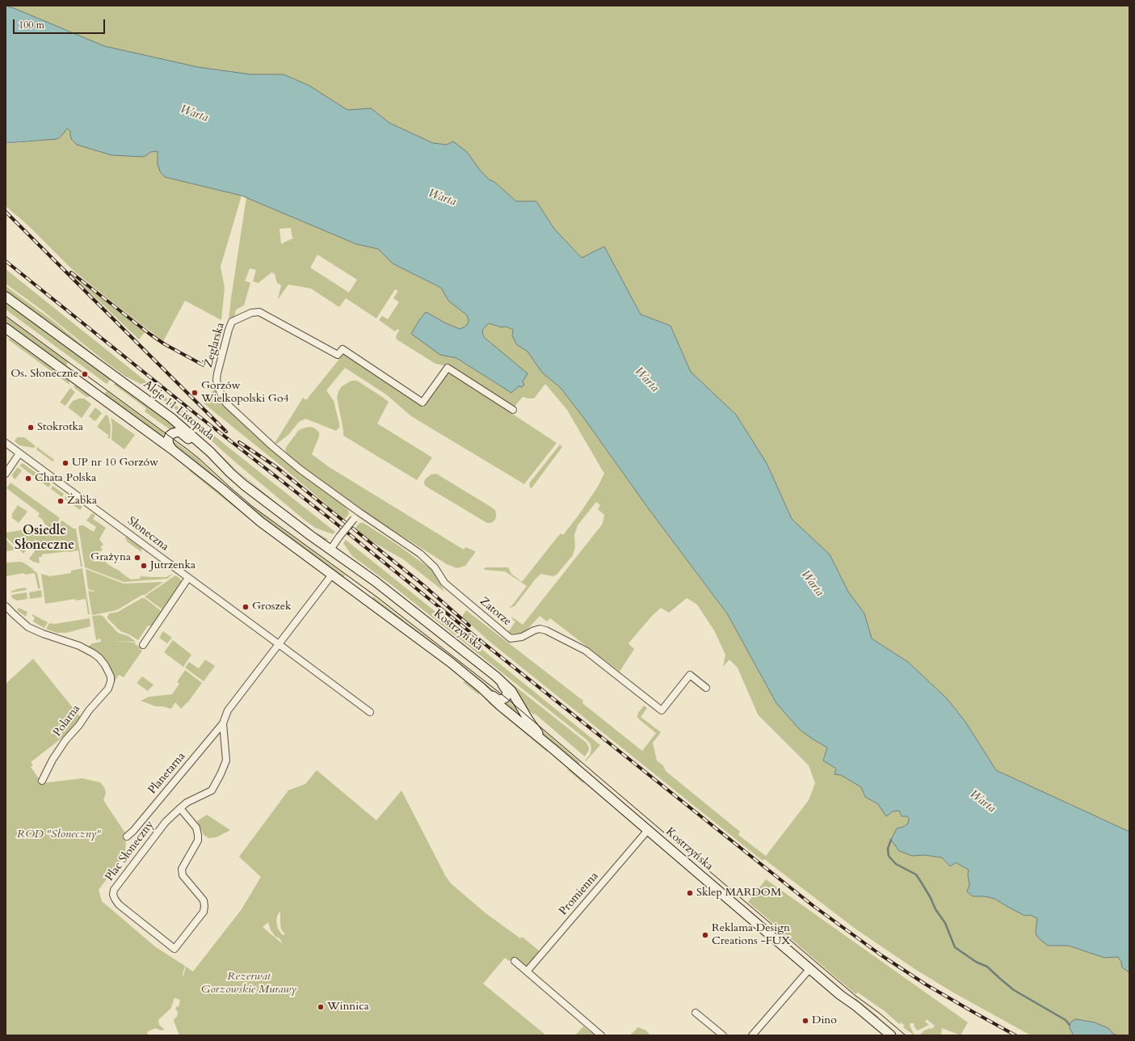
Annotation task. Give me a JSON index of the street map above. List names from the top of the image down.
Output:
{
  "streets": {
    "main road": ["Aleje 11 Listopada", "Kostrzyńska"],
    "street": [
      "Żeglarska",
      "Słoneczna",
      "Zatorze",
      "Polarna",
      "Planetarna",
      "Plac Słoneczny",
      "Promienna"
    ]
  },
  "crossings": [
    ["Żeglarska", "Zatorze"],
    ["Aleje 11 Listopada", "Kostrzyńska"],
    ["Słoneczna", "Plac Słoneczny"],
    ["Kostrzyńska", "Plac Słoneczny"],
    ["Kostrzyńska", "Promienna"],
    ["Planetarna", "Plac Słoneczny"]
  ],
  "districts": ["Osiedle Słoneczne"],
  "water": ["Warta"],
  "parks": ["ROD \"Słoneczny\"", "Rezerwat Gorzowskie Murawy"],
  "places": [
    "Os. Słoneczne",
    "Gorzów Wielkopolski Go4",
    "Stokrotka",
    "UP nr 10 Gorzów",
    "Chata Polska",
    "Żabka",
    "Grażyna",
    "Jutrzenka",
    "Groszek",
    "Sklep MARDOM",
    "Reklama Design Creations -FUX",
    "Winnica",
    "Dino"
  ],
  "scale_bar": "100 m"
}
